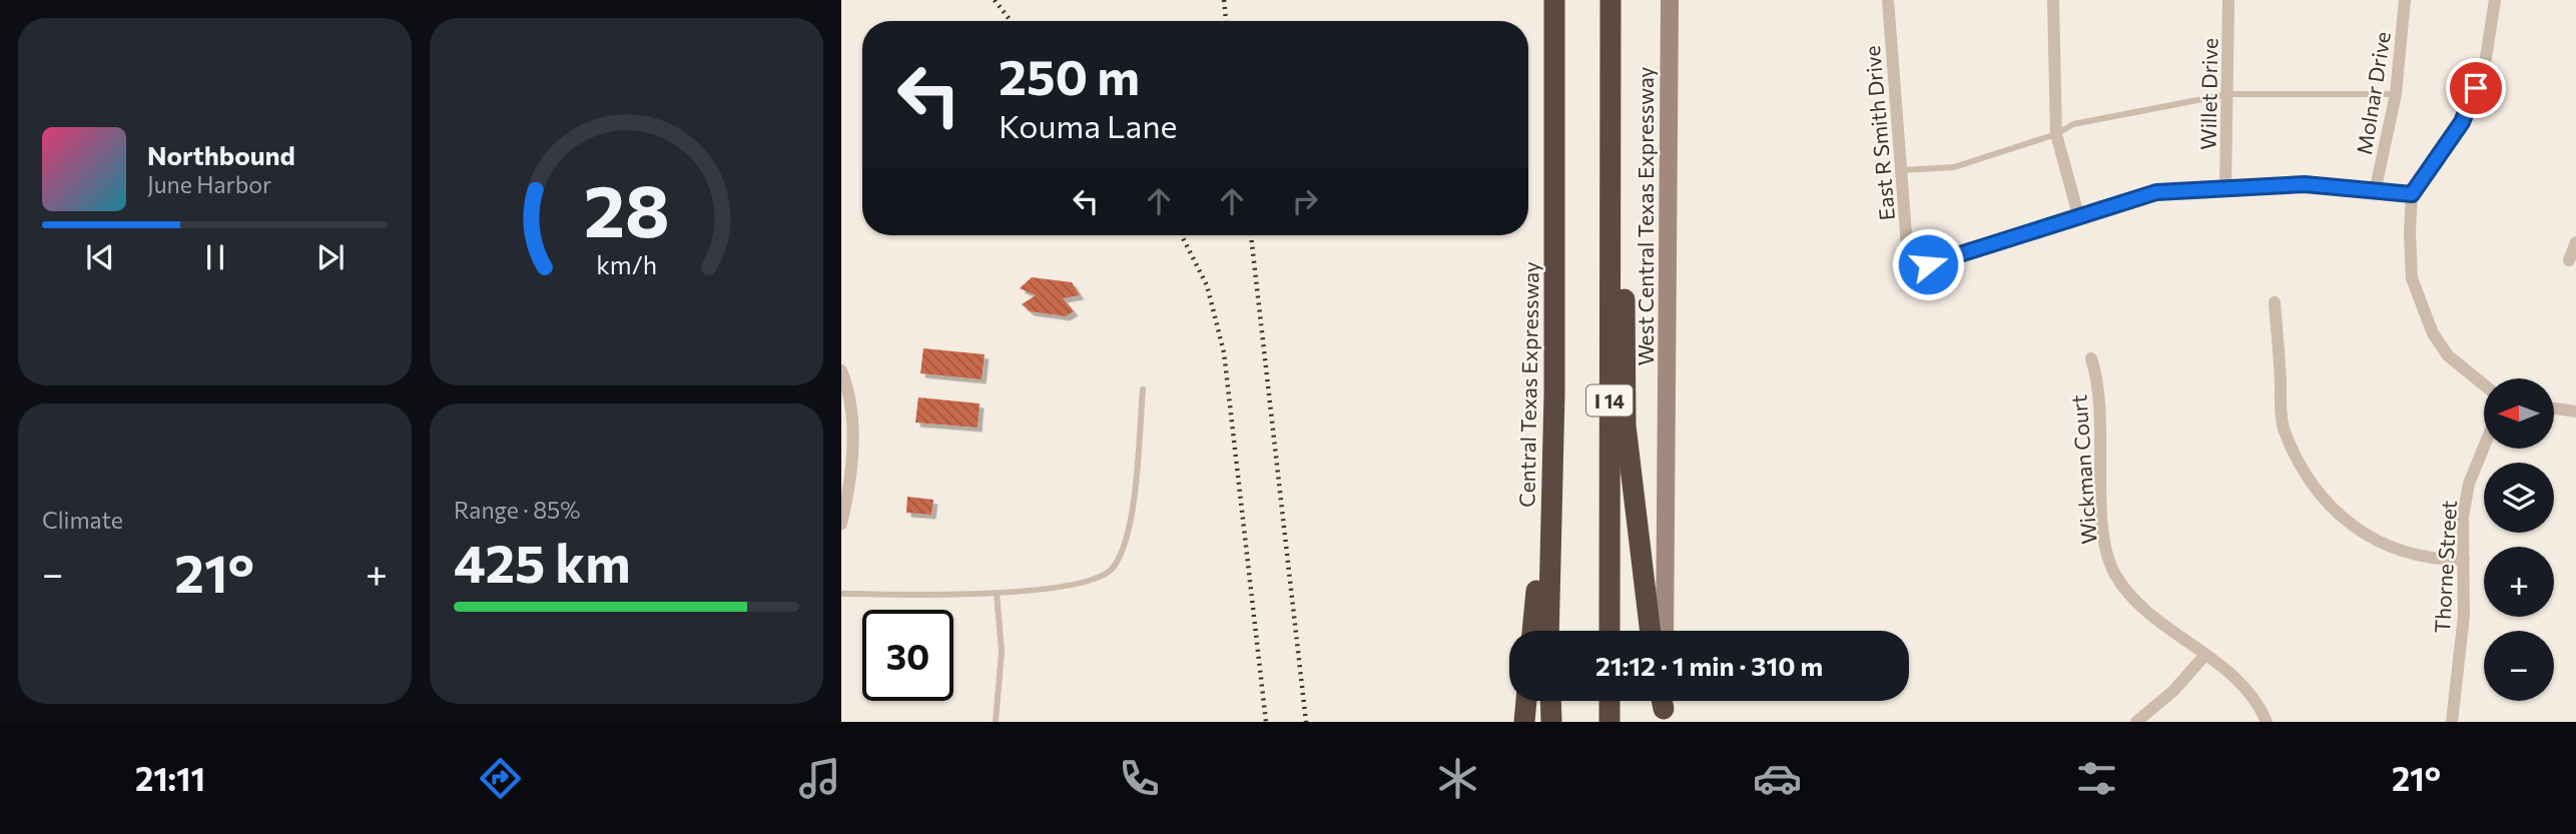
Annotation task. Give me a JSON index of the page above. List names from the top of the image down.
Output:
{
  "streets": {
    "highway": ["Central Texas Expressway", "I 14"],
    "main road": ["West Central Texas Expressway"],
    "street": [
      "Molnar Drive",
      "Willet Drive",
      "East R Smith Drive",
      "Wickman Court",
      "Thorne Street"
    ]
  },
  "crossings": [
    ["Molnar Drive", "East R Smith Drive"],
    ["Willet Drive", "East R Smith Drive"]
  ],
  "north": "left",
  "page": {
    "turn": ["250 m", "Kouma Lane"],
    "song": ["Northbound", "June Harbor"],
    "map_buttons": ["+", "−"],
    "tile": [
      "Climate",
      ["Range · 85%", "425 km"]
    ],
    "heat": ["−", "21°", "+"],
    "limit": "30",
    "trip": "21:12 · 1 min · 310 m",
    "tabs": ["21:11", "21°"],
    "gauge": ["28", "km/h"]
  }
}
